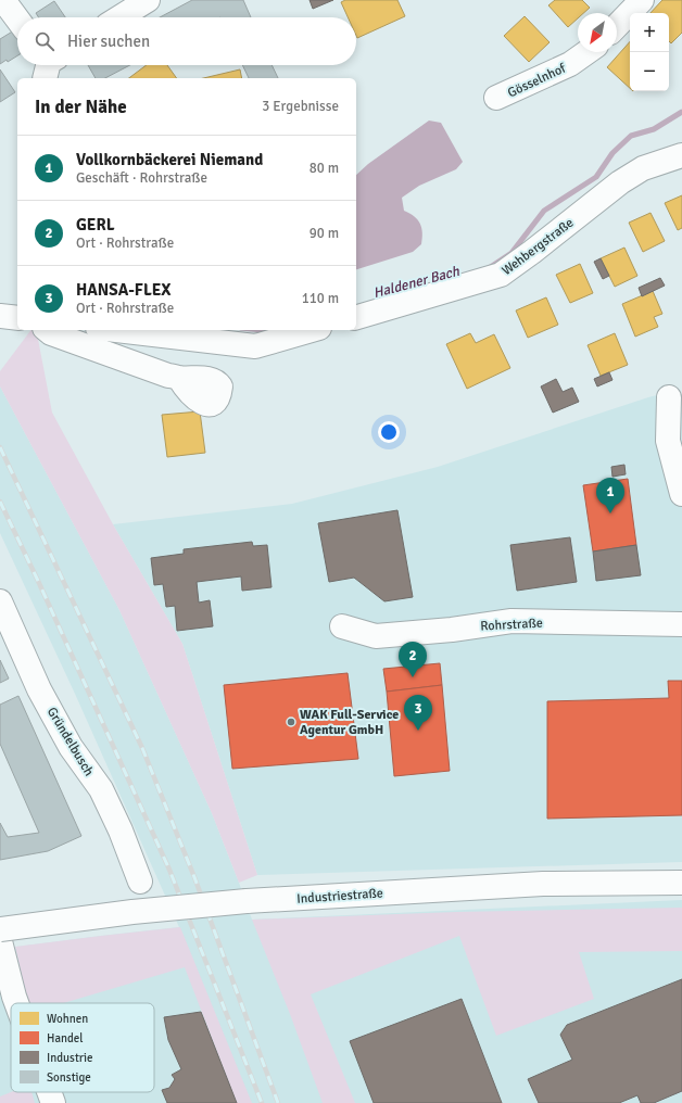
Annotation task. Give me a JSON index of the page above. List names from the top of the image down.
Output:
{
  "streets": {
    "street": [
      "Gösselnhof",
      "Wehbergstraße",
      "Rohrstraße",
      "Gründelbusch",
      "Industriestraße"
    ]
  },
  "water": ["Haldener Bach"],
  "places": ["WAK Full-Service Agentur GmbH"],
  "legend": [
    "Wohnen",
    "Handel",
    "Industrie",
    "Sonstige"
  ],
  "north": "bottom left",
  "page": {
    "map_buttons": ["+", "−"],
    "search": "Hier suchen",
    "heading": ["In der Nähe", "3 Ergebnisse"],
    "list": [
      {
        "mark": "1",
        "name": "Vollkornbäckerei Niemand",
        "note": "Geschäft · Rohrstraße",
        "value": "80 m"
      },
      {
        "mark": "2",
        "name": "GERL",
        "note": "Ort · Rohrstraße",
        "value": "90 m"
      },
      {
        "mark": "3",
        "name": "HANSA-FLEX",
        "note": "Ort · Rohrstraße",
        "value": "110 m"
      }
    ],
    "pins": ["1", "2", "3"]
  }
}
